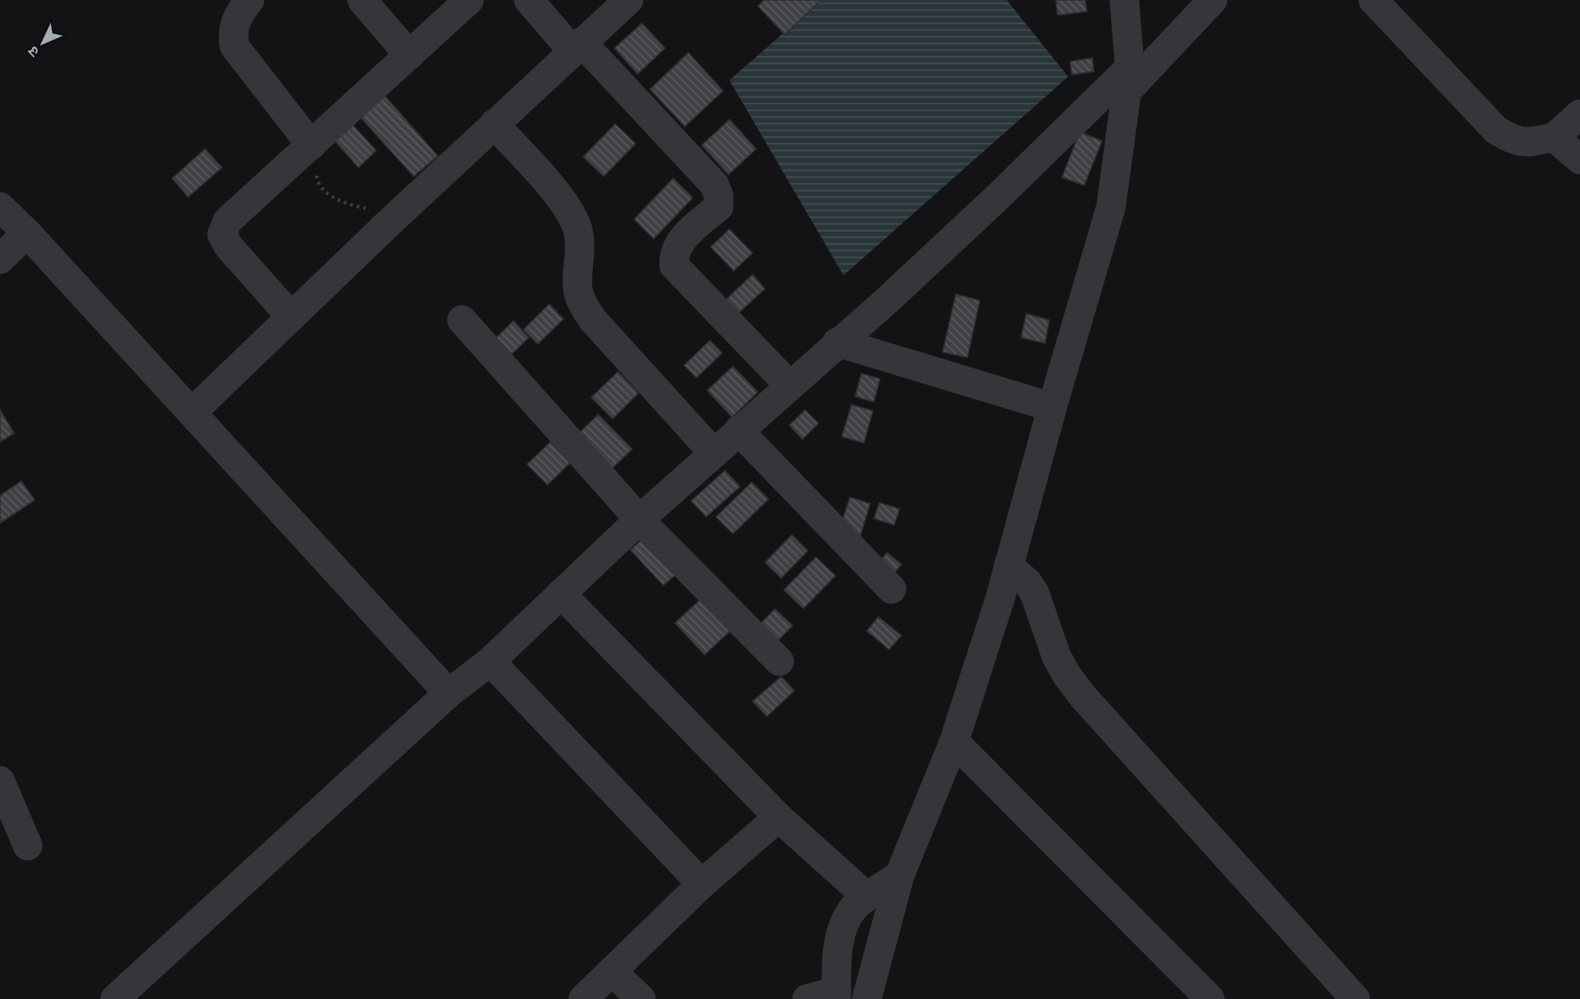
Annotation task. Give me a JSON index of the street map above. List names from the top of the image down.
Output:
{
  "north": "bottom left"
}
